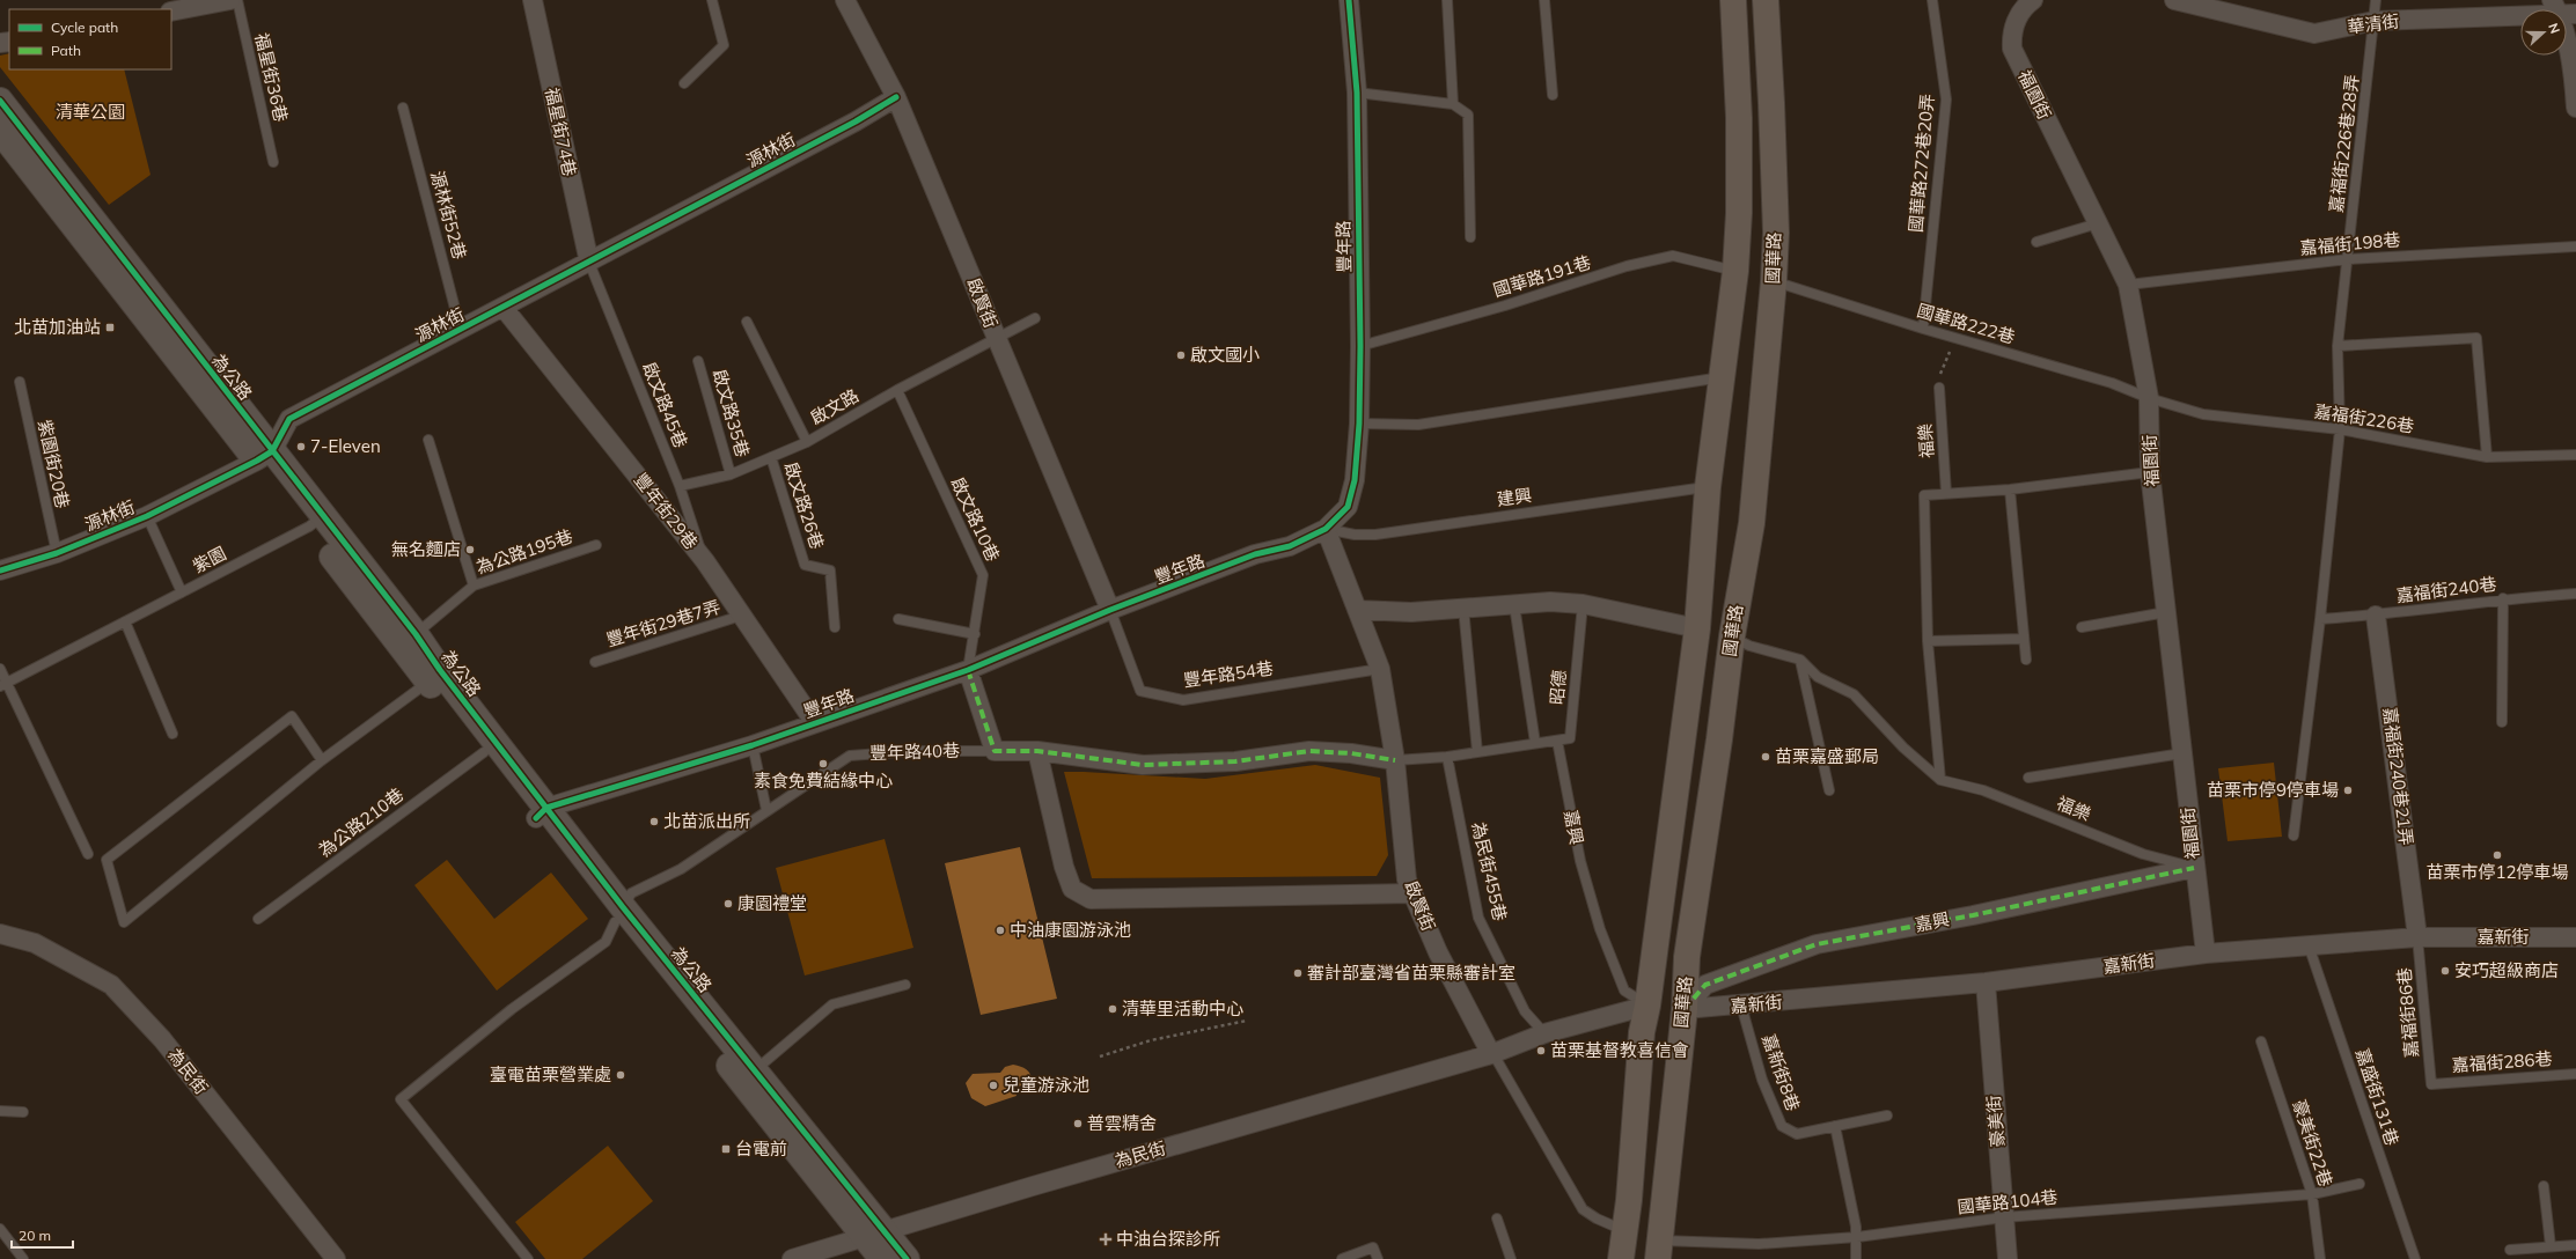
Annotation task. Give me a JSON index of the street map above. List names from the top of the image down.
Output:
{
  "streets": {
    "main road": ["國華路"],
    "street": [
      "華清街",
      "福園街",
      "福星街74巷",
      "源林街",
      "豐年路",
      "啟賢街",
      "為公路",
      "豐年街29巷",
      "嘉福街240巷21弄",
      "嘉興",
      "嘉新街",
      "為民街",
      "豪美街"
    ],
    "lane": [
      "福星街36巷",
      "嘉福街226巷28弄",
      "國華路272巷20弄",
      "源林街52巷",
      "嘉福街198巷",
      "國華路191巷",
      "國華路222巷",
      "啟文路45巷",
      "啟文路",
      "啟文路35巷",
      "嘉福街226巷",
      "福樂",
      "紫園街20巷",
      "建興",
      "啟文路26巷",
      "啟文路10巷",
      "為公路195巷",
      "紫園",
      "嘉福街240巷",
      "豐年街29巷7弄",
      "豐年路54巷",
      "昭德",
      "豐年路40巷",
      "為公路210巷",
      "為民街455巷",
      "嘉福街86巷",
      "嘉福街286巷",
      "嘉新街8巷",
      "嘉盛街131巷",
      "豪美街22巷",
      "國華路104巷"
    ]
  },
  "crossings": [
    ["華清街", "嘉福街226巷28弄"],
    ["福園街", "嘉福街198巷"],
    ["福園街", "國華路222巷"],
    ["福園街", "嘉福街226巷"],
    ["福園街", "福樂"],
    ["福園街", "嘉興"],
    ["福園街", "嘉新街"],
    ["福星街74巷", "源林街"],
    ["福星街74巷", "啟文路45巷"],
    ["嘉福街226巷28弄", "嘉福街198巷"],
    ["嘉福街226巷28弄", "嘉福街226巷"],
    ["嘉福街226巷28弄", "嘉福街240巷"],
    ["源林街", "源林街52巷"],
    ["源林街", "啟賢街"],
    ["源林街", "為公路"],
    ["源林街", "啟文路45巷"],
    ["源林街", "紫園街20巷"],
    ["源林街", "豐年街29巷"],
    ["國華路272巷20弄", "國華路222巷"],
    ["豐年路", "國華路191巷"],
    ["豐年路", "啟賢街"],
    ["豐年路", "為公路"],
    ["豐年路", "建興"],
    ["豐年路", "豐年街29巷"],
    ["豐年路", "啟文路10巷"],
    ["豐年路", "豐年路54巷"],
    ["國華路", "國華路191巷"],
    ["國華路", "啟賢街"],
    ["國華路", "國華路222巷"],
    ["國華路", "福樂"],
    ["國華路", "建興"],
    ["國華路", "嘉興"],
    ["國華路", "嘉新街"],
    ["國華路", "為民街"],
    ["國華路", "國華路104巷"],
    ["啟賢街", "啟文路"],
    ["啟賢街", "建興"],
    ["啟賢街", "豐年路54巷"],
    ["啟賢街", "為民街"],
    ["國華路222巷", "嘉福街226巷"],
    ["為公路", "為公路195巷"],
    ["為公路", "紫園"],
    ["為公路", "豐年路40巷"],
    ["為公路", "為公路210巷"],
    ["為公路", "為民街"],
    ["啟文路45巷", "啟文路"],
    ["啟文路45巷", "豐年街29巷"],
    ["啟文路", "啟文路35巷"],
    ["啟文路", "啟文路26巷"],
    ["啟文路", "啟文路10巷"],
    ["福樂", "嘉興"],
    ["豐年街29巷", "豐年街29巷7弄"],
    ["嘉福街240巷", "嘉福街240巷21弄"],
    ["昭德", "嘉興"],
    ["嘉福街240巷21弄", "嘉新街"],
    ["嘉福街240巷21弄", "嘉福街86巷"],
    ["嘉興", "嘉新街"],
    ["嘉興", "為民街"],
    ["為民街455巷", "為民街"],
    ["嘉新街", "嘉福街86巷"],
    ["嘉新街", "嘉新街8巷"],
    ["嘉新街", "嘉盛街131巷"],
    ["嘉新街", "豪美街"],
    ["嘉福街86巷", "嘉福街286巷"],
    ["豪美街", "國華路104巷"],
    ["豪美街22巷", "國華路104巷"]
  ],
  "parks": ["清華公園"],
  "places": {
    "transit": ["北苗加油站", "台電前"],
    "other": [
      "啟文國小",
      "7-Eleven",
      "無名麵店",
      "苗栗嘉盛郵局",
      "素食免費結緣中心",
      "苗栗市停9停車場",
      "北苗派出所",
      "苗栗市停12停車場",
      "康園禮堂",
      "中油康園游泳池",
      "安巧超級商店",
      "審計部臺灣省苗栗縣審計室",
      "清華里活動中心",
      "苗栗基督教喜信會",
      "臺電苗栗營業處",
      "兒童游泳池",
      "普雲精舍"
    ],
    "health": ["中油台探診所"]
  },
  "legend": ["Cycle path", "Path"],
  "scale_bar": "20 m",
  "north": "right"
}
